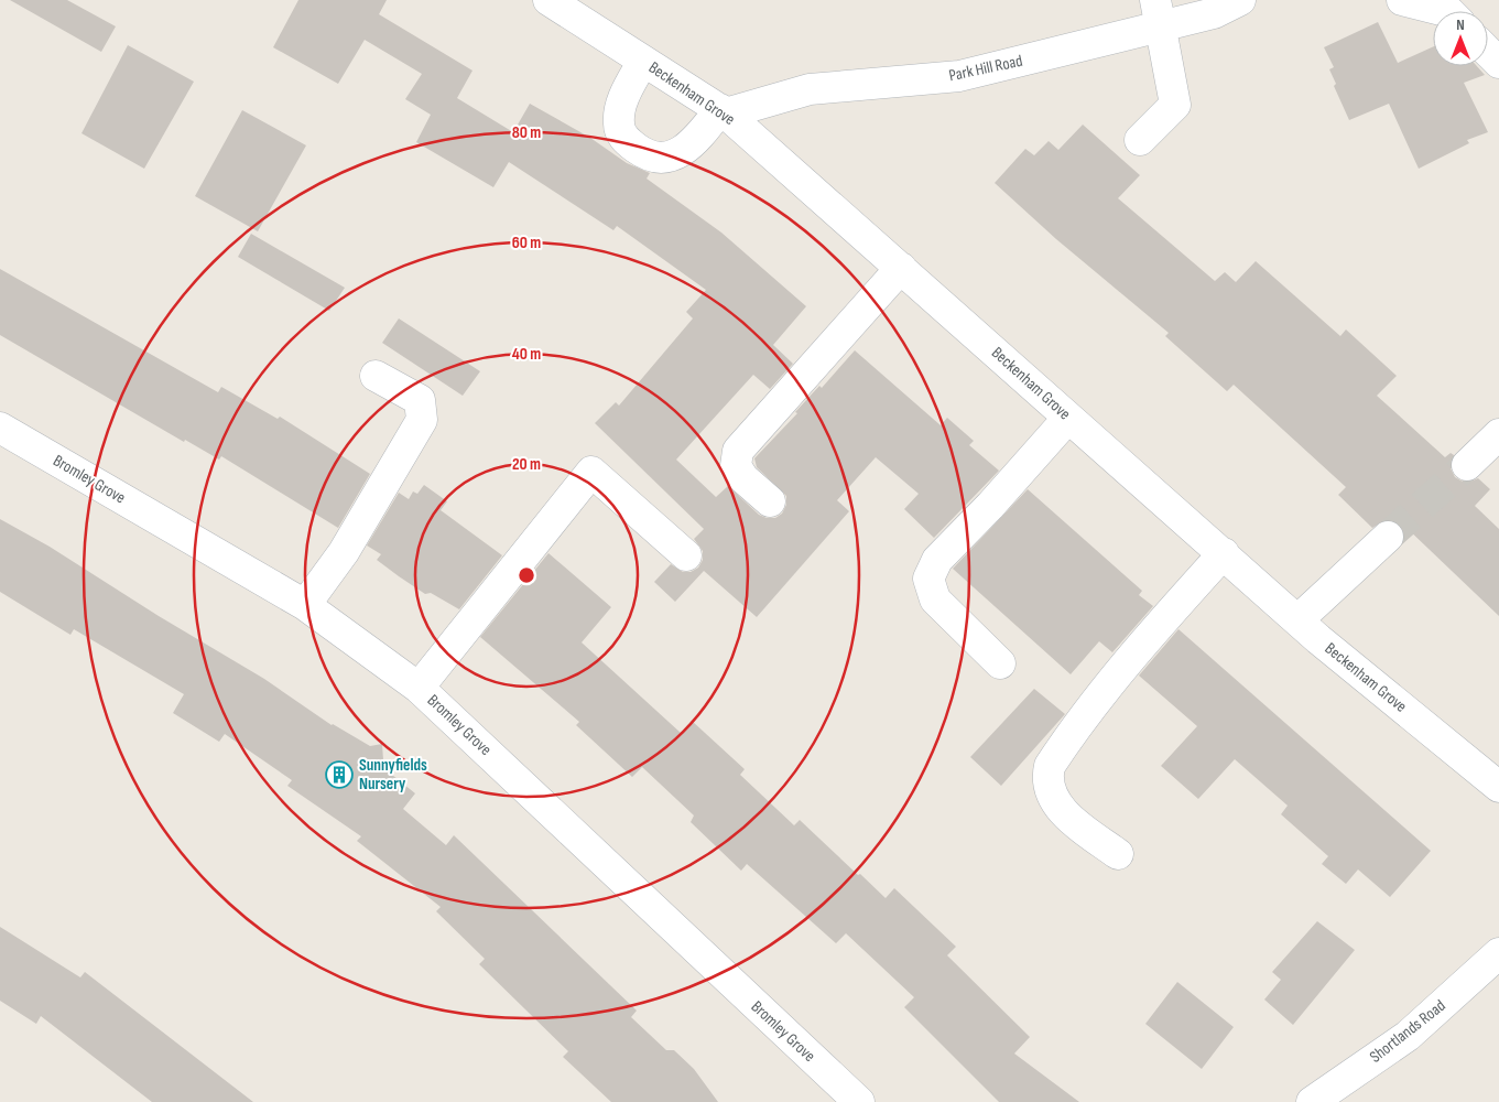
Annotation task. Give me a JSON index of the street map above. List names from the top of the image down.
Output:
{
  "streets": {
    "street": [
      "Park Hill Road",
      "Beckenham Grove",
      "Bromley Grove",
      "Shortlands Road"
    ]
  },
  "crossings": [
    ["Park Hill Road", "Beckenham Grove"]
  ],
  "places": {
    "building": ["Sunnyfields Nursery"]
  },
  "north": "top",
  "rings": [
    "80 m",
    "60 m",
    "40 m",
    "20 m"
  ]
}
